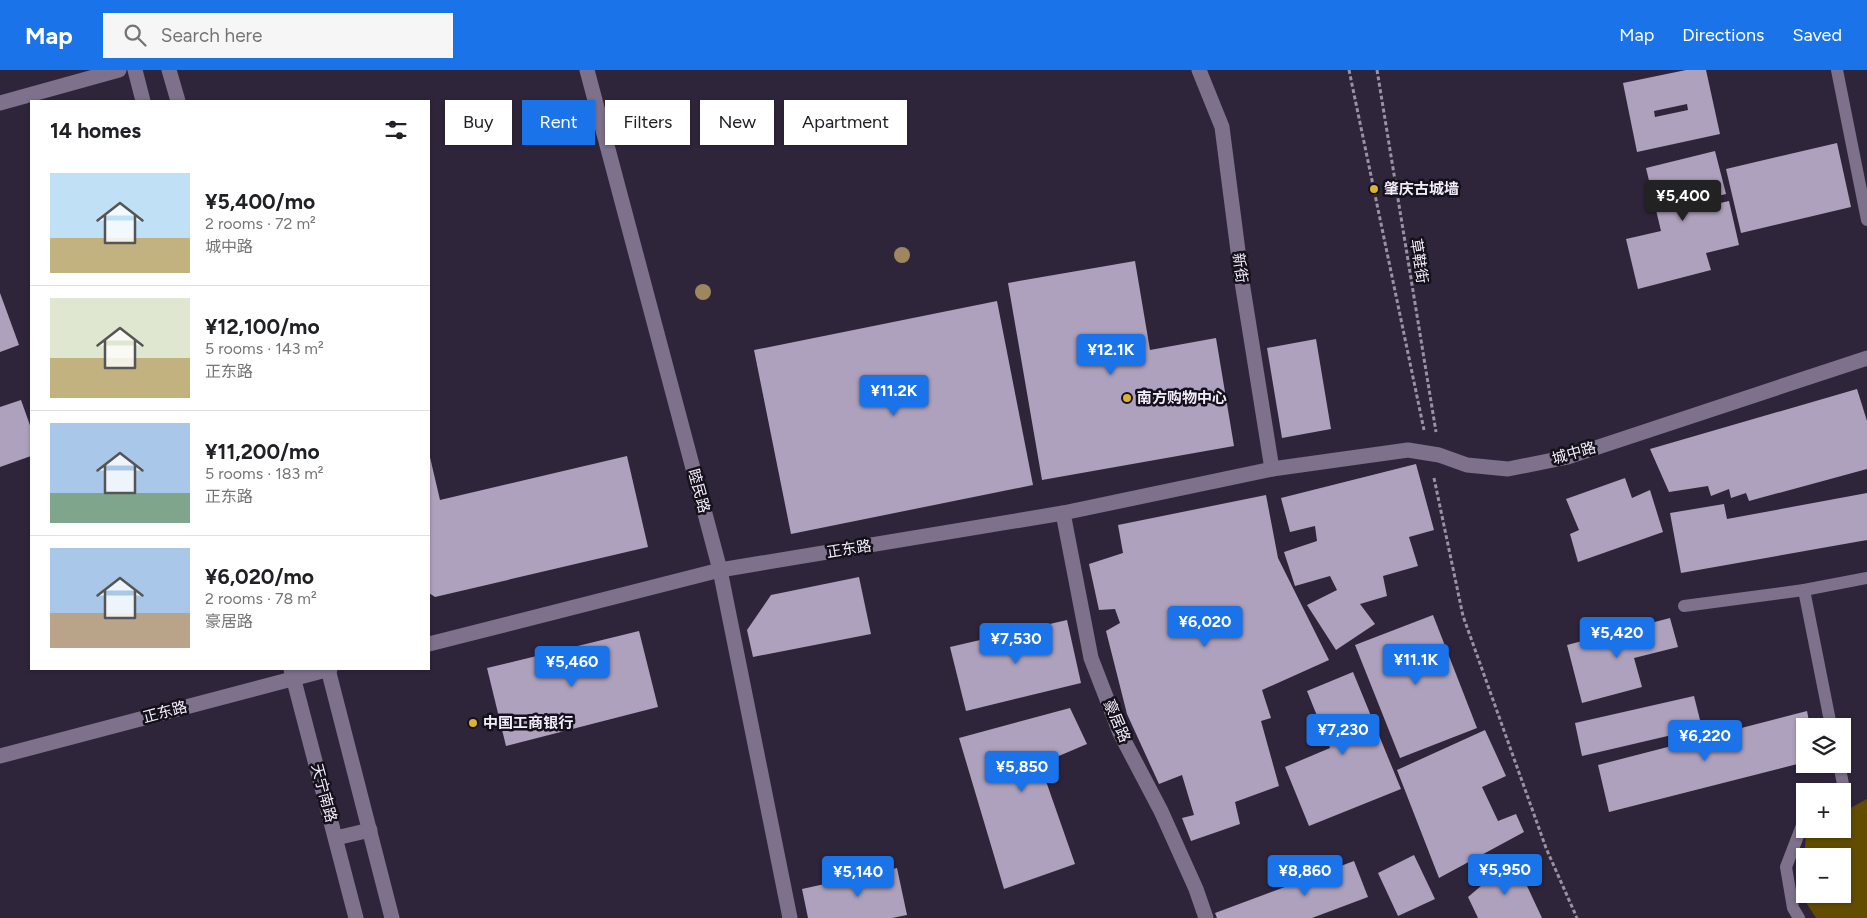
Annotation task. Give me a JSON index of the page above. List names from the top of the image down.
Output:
{
  "streets": {
    "street": [
      "新街",
      "城中路",
      "睦民路",
      "正东路",
      "豪居路",
      "天宁南路"
    ],
    "path": ["草鞋街"]
  },
  "crossings": [
    ["草鞋街", "城中路"],
    ["新街", "城中路"],
    ["新街", "正东路"],
    ["城中路", "正东路"],
    ["睦民路", "正东路"],
    ["正东路", "豪居路"],
    ["正东路", "天宁南路"]
  ],
  "places": ["肇庆古城墙", "南方购物中心", "中国工商银行"],
  "page": {
    "header": "Map",
    "search": "Search here",
    "nav": ["Map", "Directions", "Saved"],
    "chip": [
      "Buy",
      "Rent",
      "Filters",
      "New",
      "Apartment"
    ],
    "heading": "14 homes",
    "list": [
      {
        "name": "¥5,400/mo",
        "note": "2 rooms · 72 m² · 城中路"
      },
      {
        "name": "¥12,100/mo",
        "note": "5 rooms · 143 m² · 正东路"
      },
      {
        "name": "¥11,200/mo",
        "note": "5 rooms · 183 m² · 正东路"
      },
      {
        "name": "¥6,020/mo",
        "note": "2 rooms · 78 m² · 豪居路"
      }
    ],
    "price": [
      "¥5,400",
      "¥12.1K",
      "¥11.2K",
      "¥6,020",
      "¥5,420",
      "¥7,530",
      "¥11.1K",
      "¥5,460",
      "¥7,230",
      "¥6,220",
      "¥5,850",
      "¥5,950",
      "¥8,860",
      "¥5,140"
    ],
    "map_buttons": ["+", "−"]
  }
}
